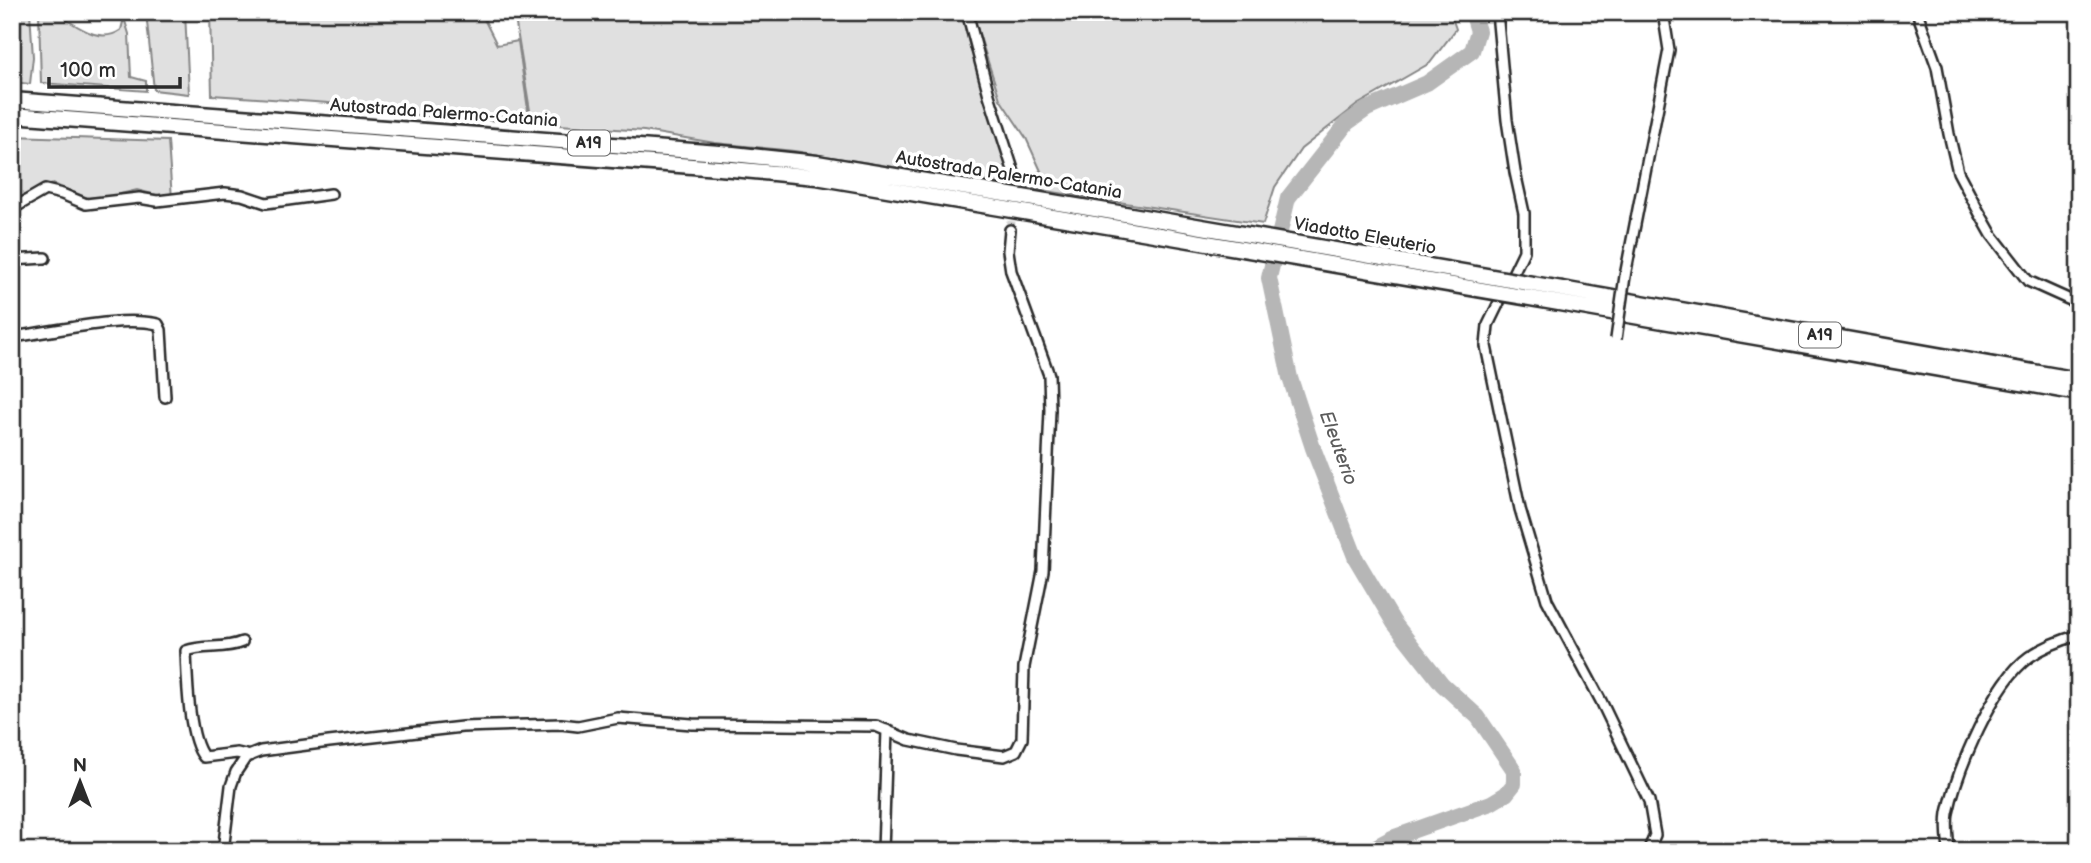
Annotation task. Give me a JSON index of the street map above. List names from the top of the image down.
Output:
{
  "streets": {
    "highway": ["Autostrada Palermo-Catania", "A19", "Viadotto Eleuterio"]
  },
  "crossings": [
    ["Autostrada Palermo-Catania", "Viadotto Eleuterio"],
    ["A19", "Viadotto Eleuterio"]
  ],
  "water": ["Eleuterio"],
  "scale_bar": "100 m",
  "north": "top"
}
